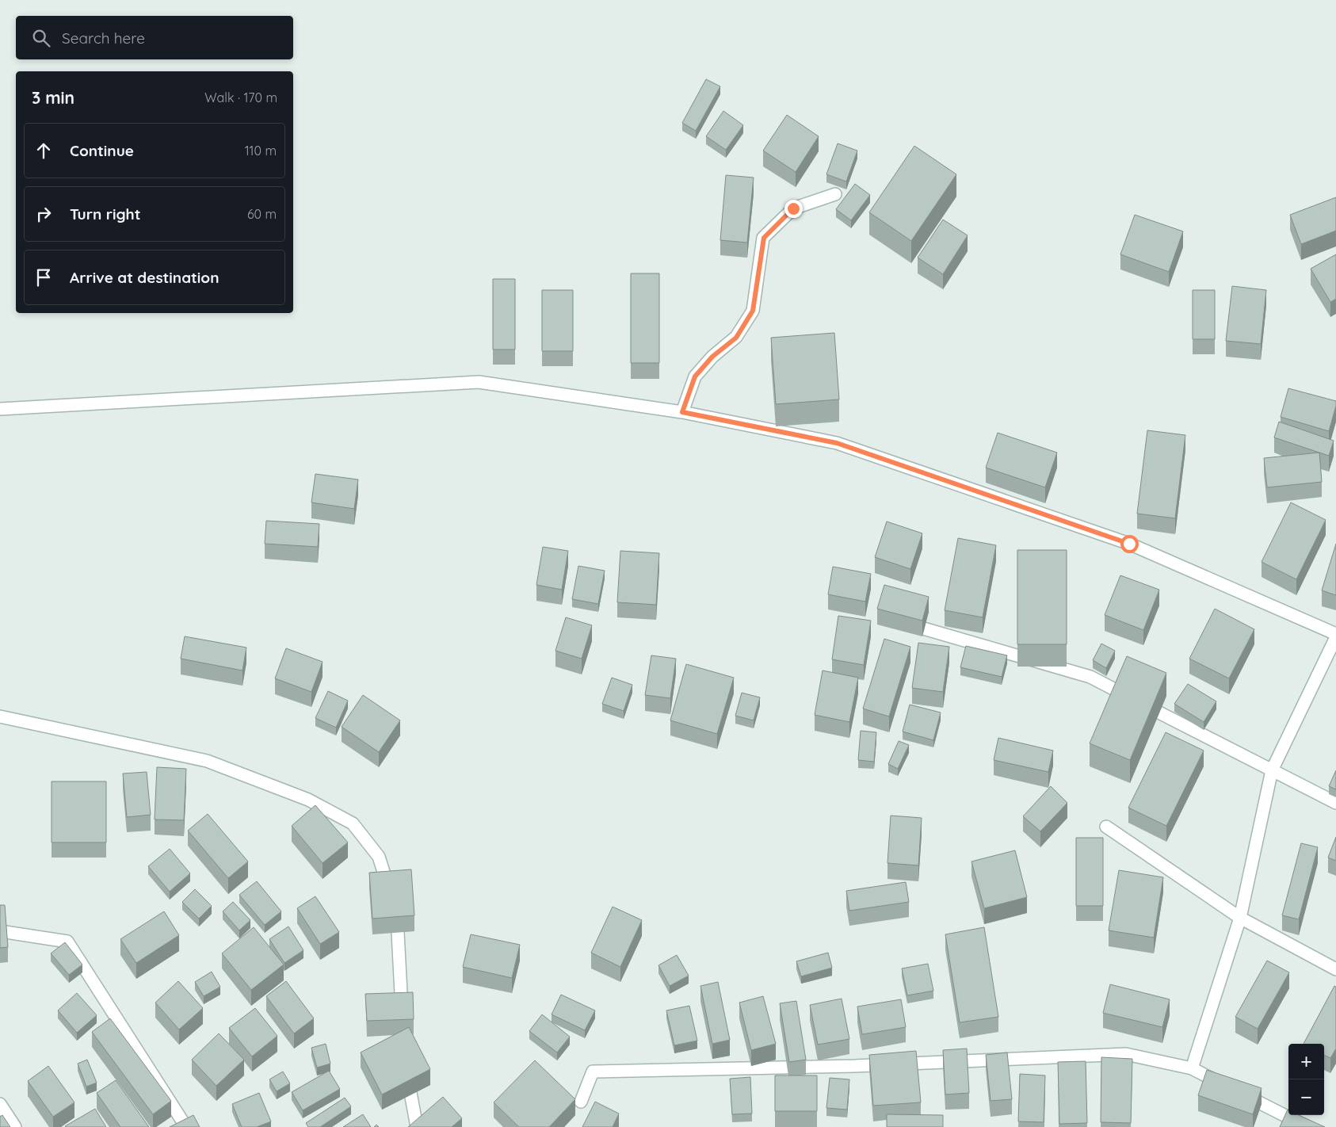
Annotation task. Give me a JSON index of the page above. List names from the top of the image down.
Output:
{
  "page": {
    "search": "Search here",
    "heading": ["3 min", "Walk · 170 m"],
    "list": [
      ["Continue", "110 m"],
      ["Turn right", "60 m"],
      "Arrive at destination"
    ],
    "map_buttons": ["+", "−"]
  }
}
